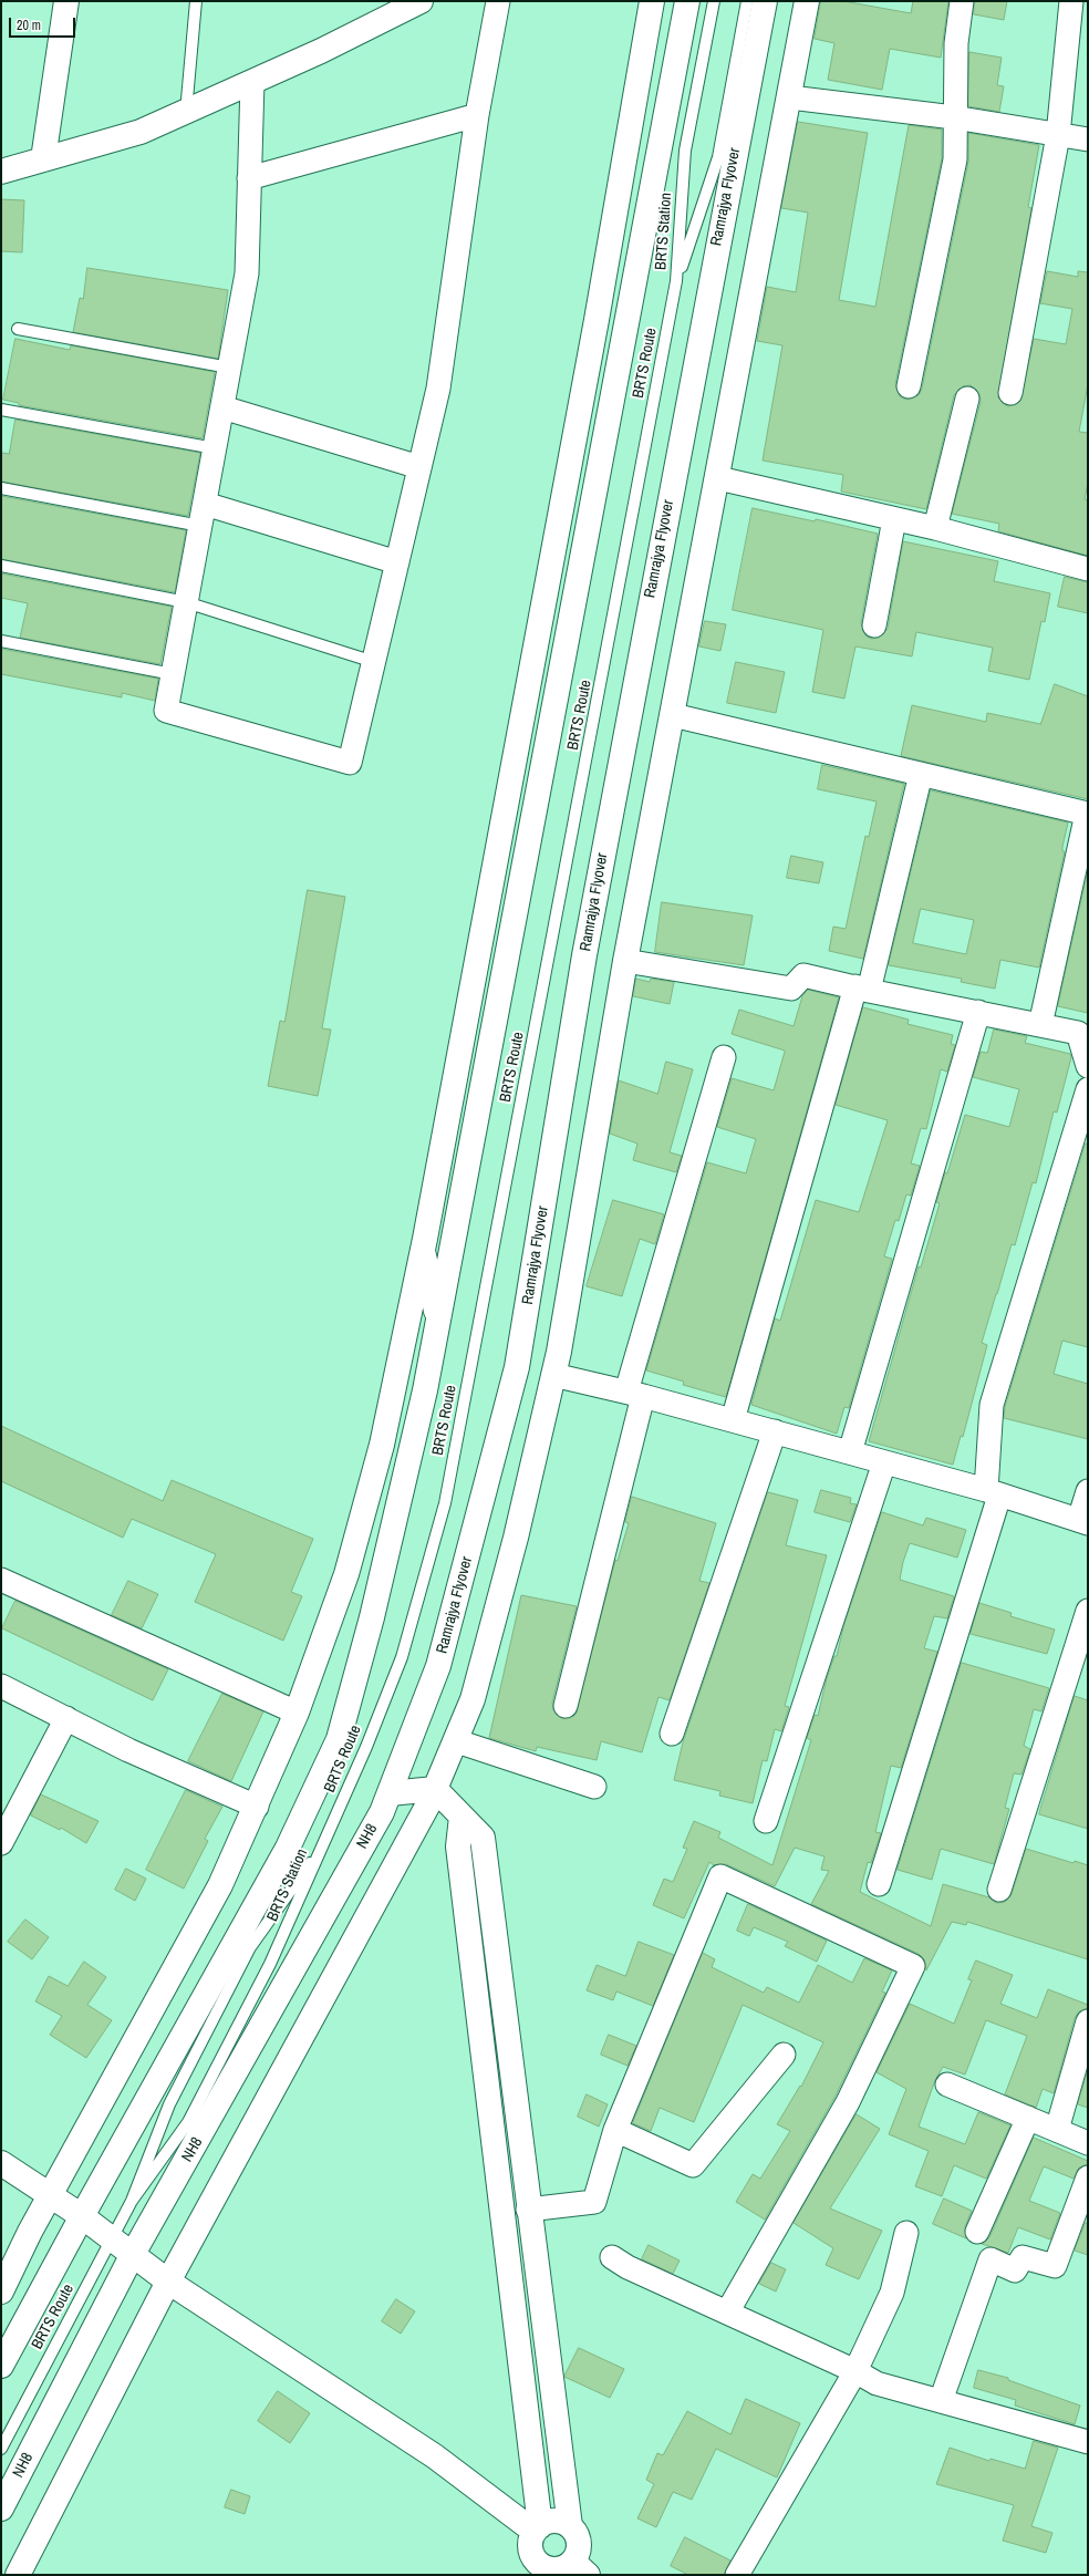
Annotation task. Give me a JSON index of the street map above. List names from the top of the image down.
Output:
{
  "streets": {
    "street": ["Ramrajya Flyover", "NH8"],
    "lane": ["BRTS Station", "BRTS Route"]
  },
  "crossings": [
    ["Ramrajya Flyover", "NH8"],
    ["BRTS Station", "BRTS Route"]
  ],
  "scale_bar": "20 m"
}
